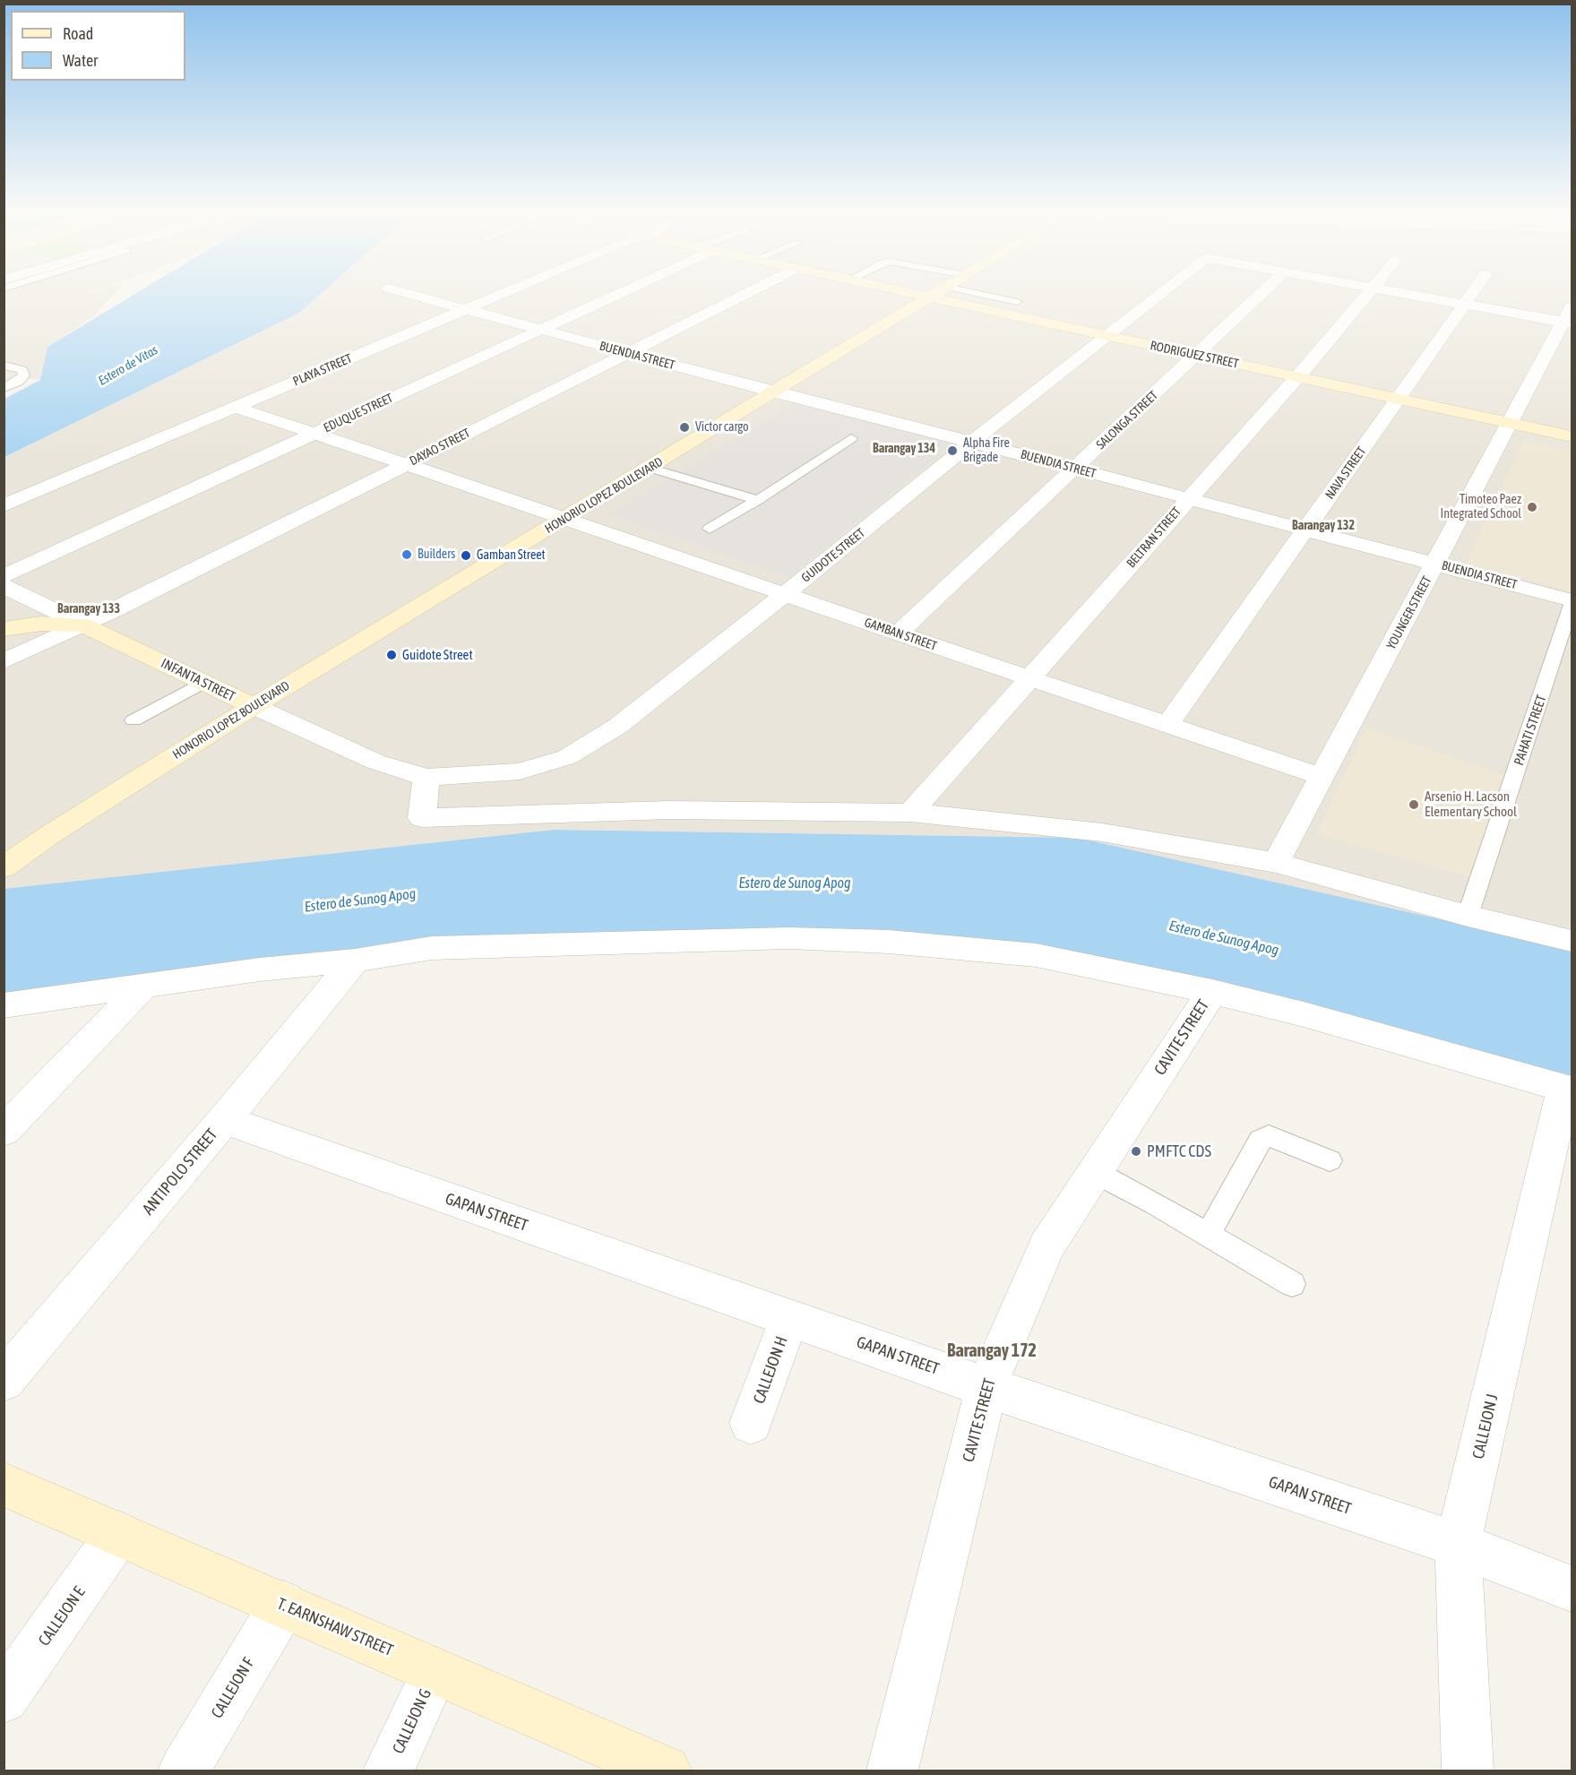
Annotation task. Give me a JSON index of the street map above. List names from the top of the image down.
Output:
{
  "streets": {
    "street": [
      "RODRIGUEZ STREET",
      "BUENDIA STREET",
      "PLAYA STREET",
      "EDUQUE STREET",
      "SALONGA STREET",
      "DAYAO STREET",
      "NAVA STREET",
      "HONORIO LOPEZ BOULEVARD",
      "BELTRAN STREET",
      "GUIDOTE STREET",
      "YOUNGER STREET",
      "GAMBAN STREET",
      "INFANTA STREET",
      "CAVITE STREET",
      "ANTIPOLO STREET",
      "GAPAN STREET",
      "CALLEJON H",
      "CALLEJON J",
      "CALLEJON E",
      "T. EARNSHAW STREET",
      "CALLEJON F",
      "CALLEJON G"
    ],
    "lane": ["PAHATI STREET"]
  },
  "crossings": [
    ["RODRIGUEZ STREET", "SALONGA STREET"],
    ["RODRIGUEZ STREET", "NAVA STREET"],
    ["RODRIGUEZ STREET", "HONORIO LOPEZ BOULEVARD"],
    ["RODRIGUEZ STREET", "BELTRAN STREET"],
    ["RODRIGUEZ STREET", "GUIDOTE STREET"],
    ["RODRIGUEZ STREET", "YOUNGER STREET"],
    ["BUENDIA STREET", "PLAYA STREET"],
    ["BUENDIA STREET", "EDUQUE STREET"],
    ["BUENDIA STREET", "SALONGA STREET"],
    ["BUENDIA STREET", "DAYAO STREET"],
    ["BUENDIA STREET", "NAVA STREET"],
    ["BUENDIA STREET", "HONORIO LOPEZ BOULEVARD"],
    ["BUENDIA STREET", "BELTRAN STREET"],
    ["BUENDIA STREET", "GUIDOTE STREET"],
    ["BUENDIA STREET", "YOUNGER STREET"],
    ["PLAYA STREET", "GAMBAN STREET"],
    ["EDUQUE STREET", "GAMBAN STREET"],
    ["SALONGA STREET", "GAMBAN STREET"],
    ["DAYAO STREET", "GAMBAN STREET"],
    ["DAYAO STREET", "INFANTA STREET"],
    ["NAVA STREET", "GAMBAN STREET"],
    ["HONORIO LOPEZ BOULEVARD", "GAMBAN STREET"],
    ["HONORIO LOPEZ BOULEVARD", "INFANTA STREET"],
    ["BELTRAN STREET", "GAMBAN STREET"],
    ["GUIDOTE STREET", "GAMBAN STREET"],
    ["GUIDOTE STREET", "INFANTA STREET"],
    ["YOUNGER STREET", "GAMBAN STREET"],
    ["CAVITE STREET", "GAPAN STREET"],
    ["ANTIPOLO STREET", "GAPAN STREET"],
    ["GAPAN STREET", "CALLEJON H"],
    ["GAPAN STREET", "CALLEJON J"],
    ["CALLEJON E", "T. EARNSHAW STREET"],
    ["T. EARNSHAW STREET", "CALLEJON F"],
    ["T. EARNSHAW STREET", "CALLEJON G"]
  ],
  "districts": [
    "Barangay 134",
    "Barangay 132",
    "Barangay 133",
    "Barangay 172"
  ],
  "water": ["Estero de Vitas", "Estero de Sunog Apog"],
  "places": [
    "Victor cargo",
    "Alpha Fire Brigade",
    "Timoteo Paez Integrated School",
    "Builders",
    "Gamban Street",
    "Guidote Street",
    "Arsenio H. Lacson Elementary School",
    "PMFTC CDS"
  ],
  "legend": ["Road", "Water"]
}
